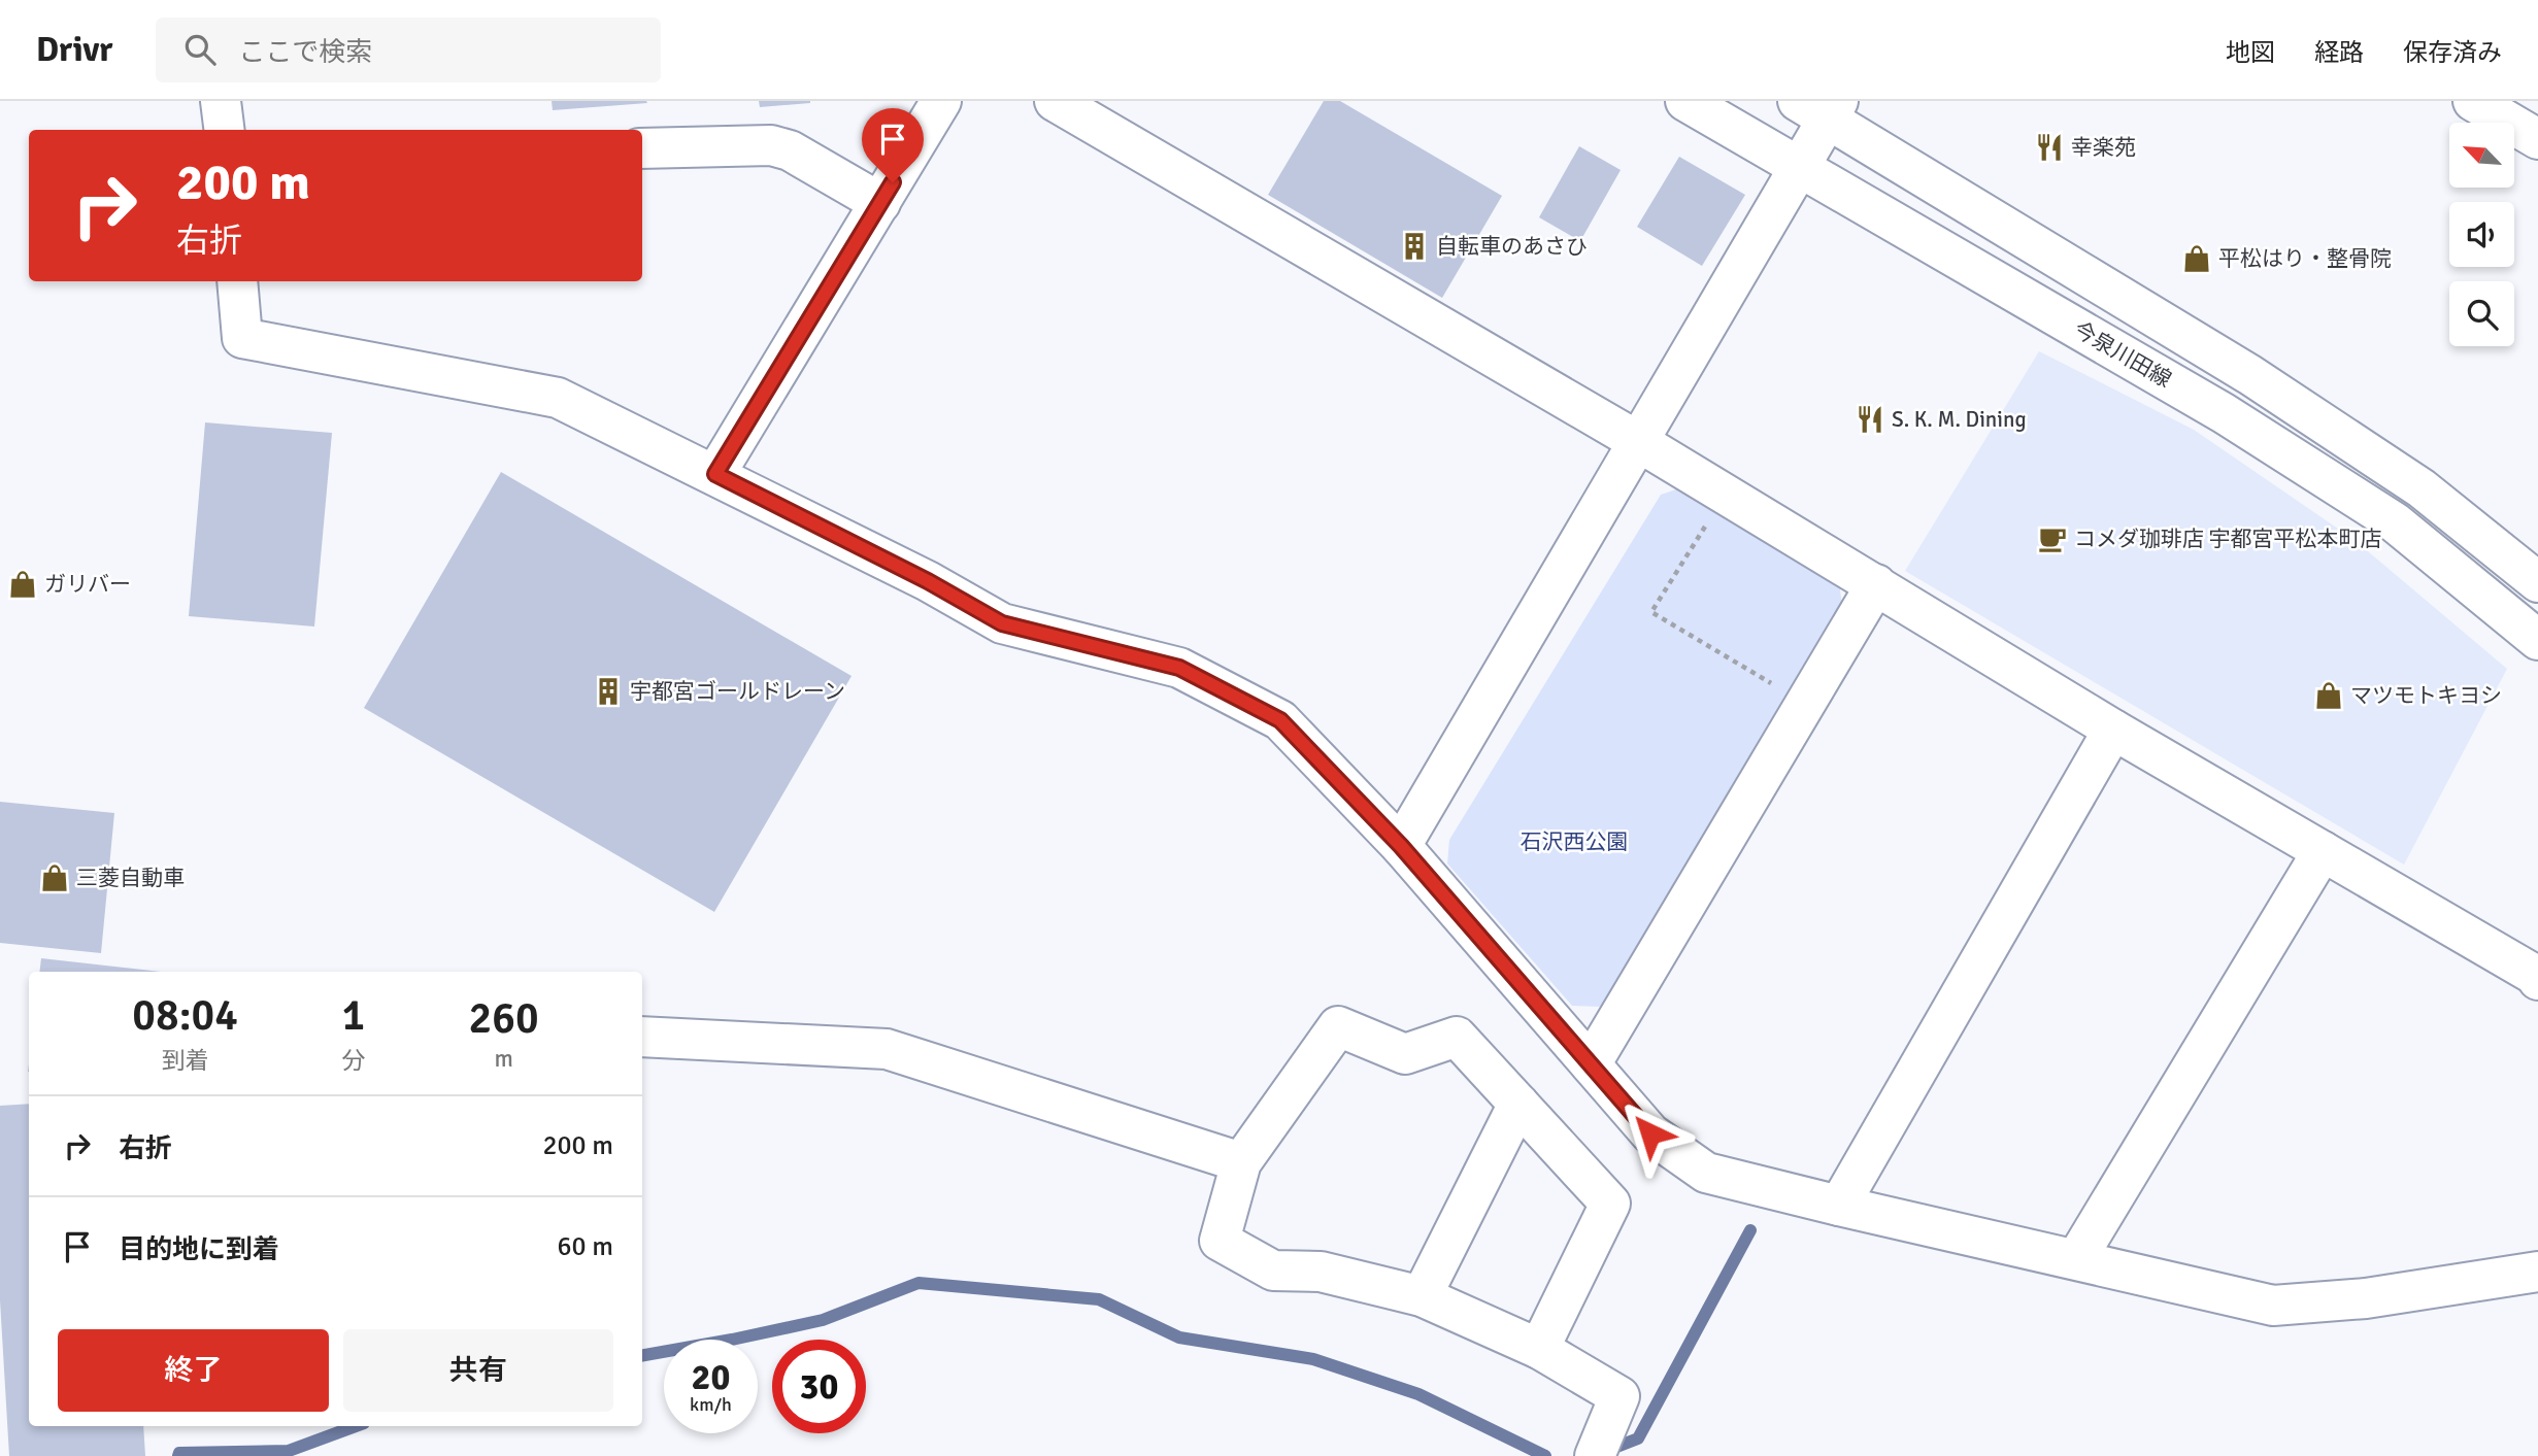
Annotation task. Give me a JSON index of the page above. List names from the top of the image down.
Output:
{
  "streets": {
    "street": ["今泉川田線"]
  },
  "parks": ["石沢西公園"],
  "places": {
    "restaurant": ["幸楽苑", "S. K. M. Dining"],
    "building": ["自転車のあさひ", "宇都宮ゴールドレーン"],
    "shop": [
      "平松はり・整骨院",
      "ガリバー",
      "マツモトキヨシ",
      "三菱自動車"
    ],
    "cafe": ["コメダ珈琲店 宇都宮平松本町店"]
  },
  "north": "top left",
  "page": {
    "header": "Drivr",
    "search": "ここで検索",
    "nav": ["地図", "経路", "保存済み"],
    "turn": ["200 m", "右折"],
    "eta": [
      "08:04",
      "到着",
      "1",
      "分",
      "260",
      "m"
    ],
    "list": [
      {
        "name": "右折",
        "value": "200 m"
      },
      {
        "name": "目的地に到着",
        "value": "60 m"
      }
    ],
    "buttons": ["終了", "共有"],
    "speed": "20 km/h",
    "limit": "30"
  }
}
